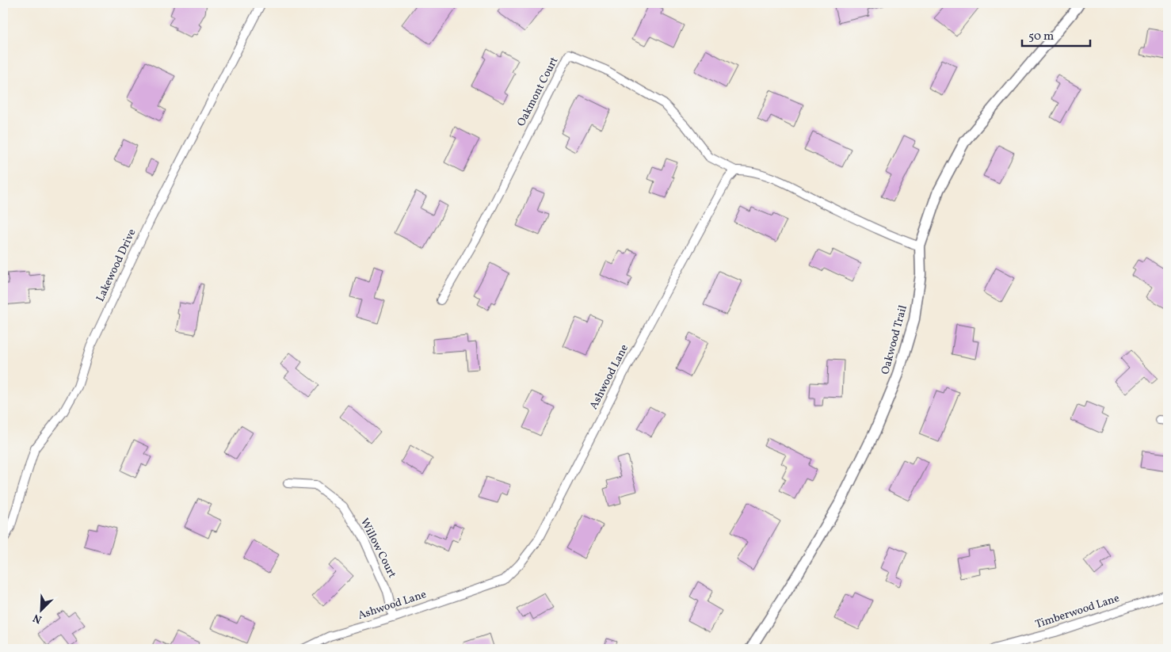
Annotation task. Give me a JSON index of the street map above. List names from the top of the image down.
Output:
{
  "streets": {
    "street": [
      "Oakmont Court",
      "Lakewood Drive",
      "Oakwood Trail",
      "Ashwood Lane",
      "Willow Court",
      "Timberwood Lane"
    ]
  },
  "crossings": [
    ["Oakmont Court", "Ashwood Lane"],
    ["Ashwood Lane", "Willow Court"]
  ],
  "scale_bar": "50 m",
  "north": "bottom left"
}
